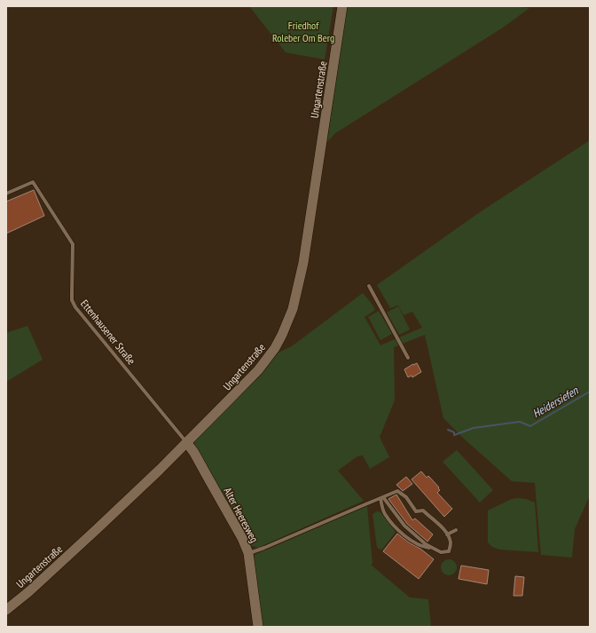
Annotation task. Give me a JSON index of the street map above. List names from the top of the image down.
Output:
{
  "streets": {
    "street": ["Ungartenstraße", "Alter Heeresweg"],
    "lane": ["Ettenhausener Straße"]
  },
  "crossings": [
    ["Ungartenstraße", "Ettenhausener Straße"],
    ["Ungartenstraße", "Alter Heeresweg"],
    ["Ettenhausener Straße", "Alter Heeresweg"]
  ],
  "water": ["Heidersiefen"],
  "parks": ["Friedhof Roleber Om Berg"]
}
